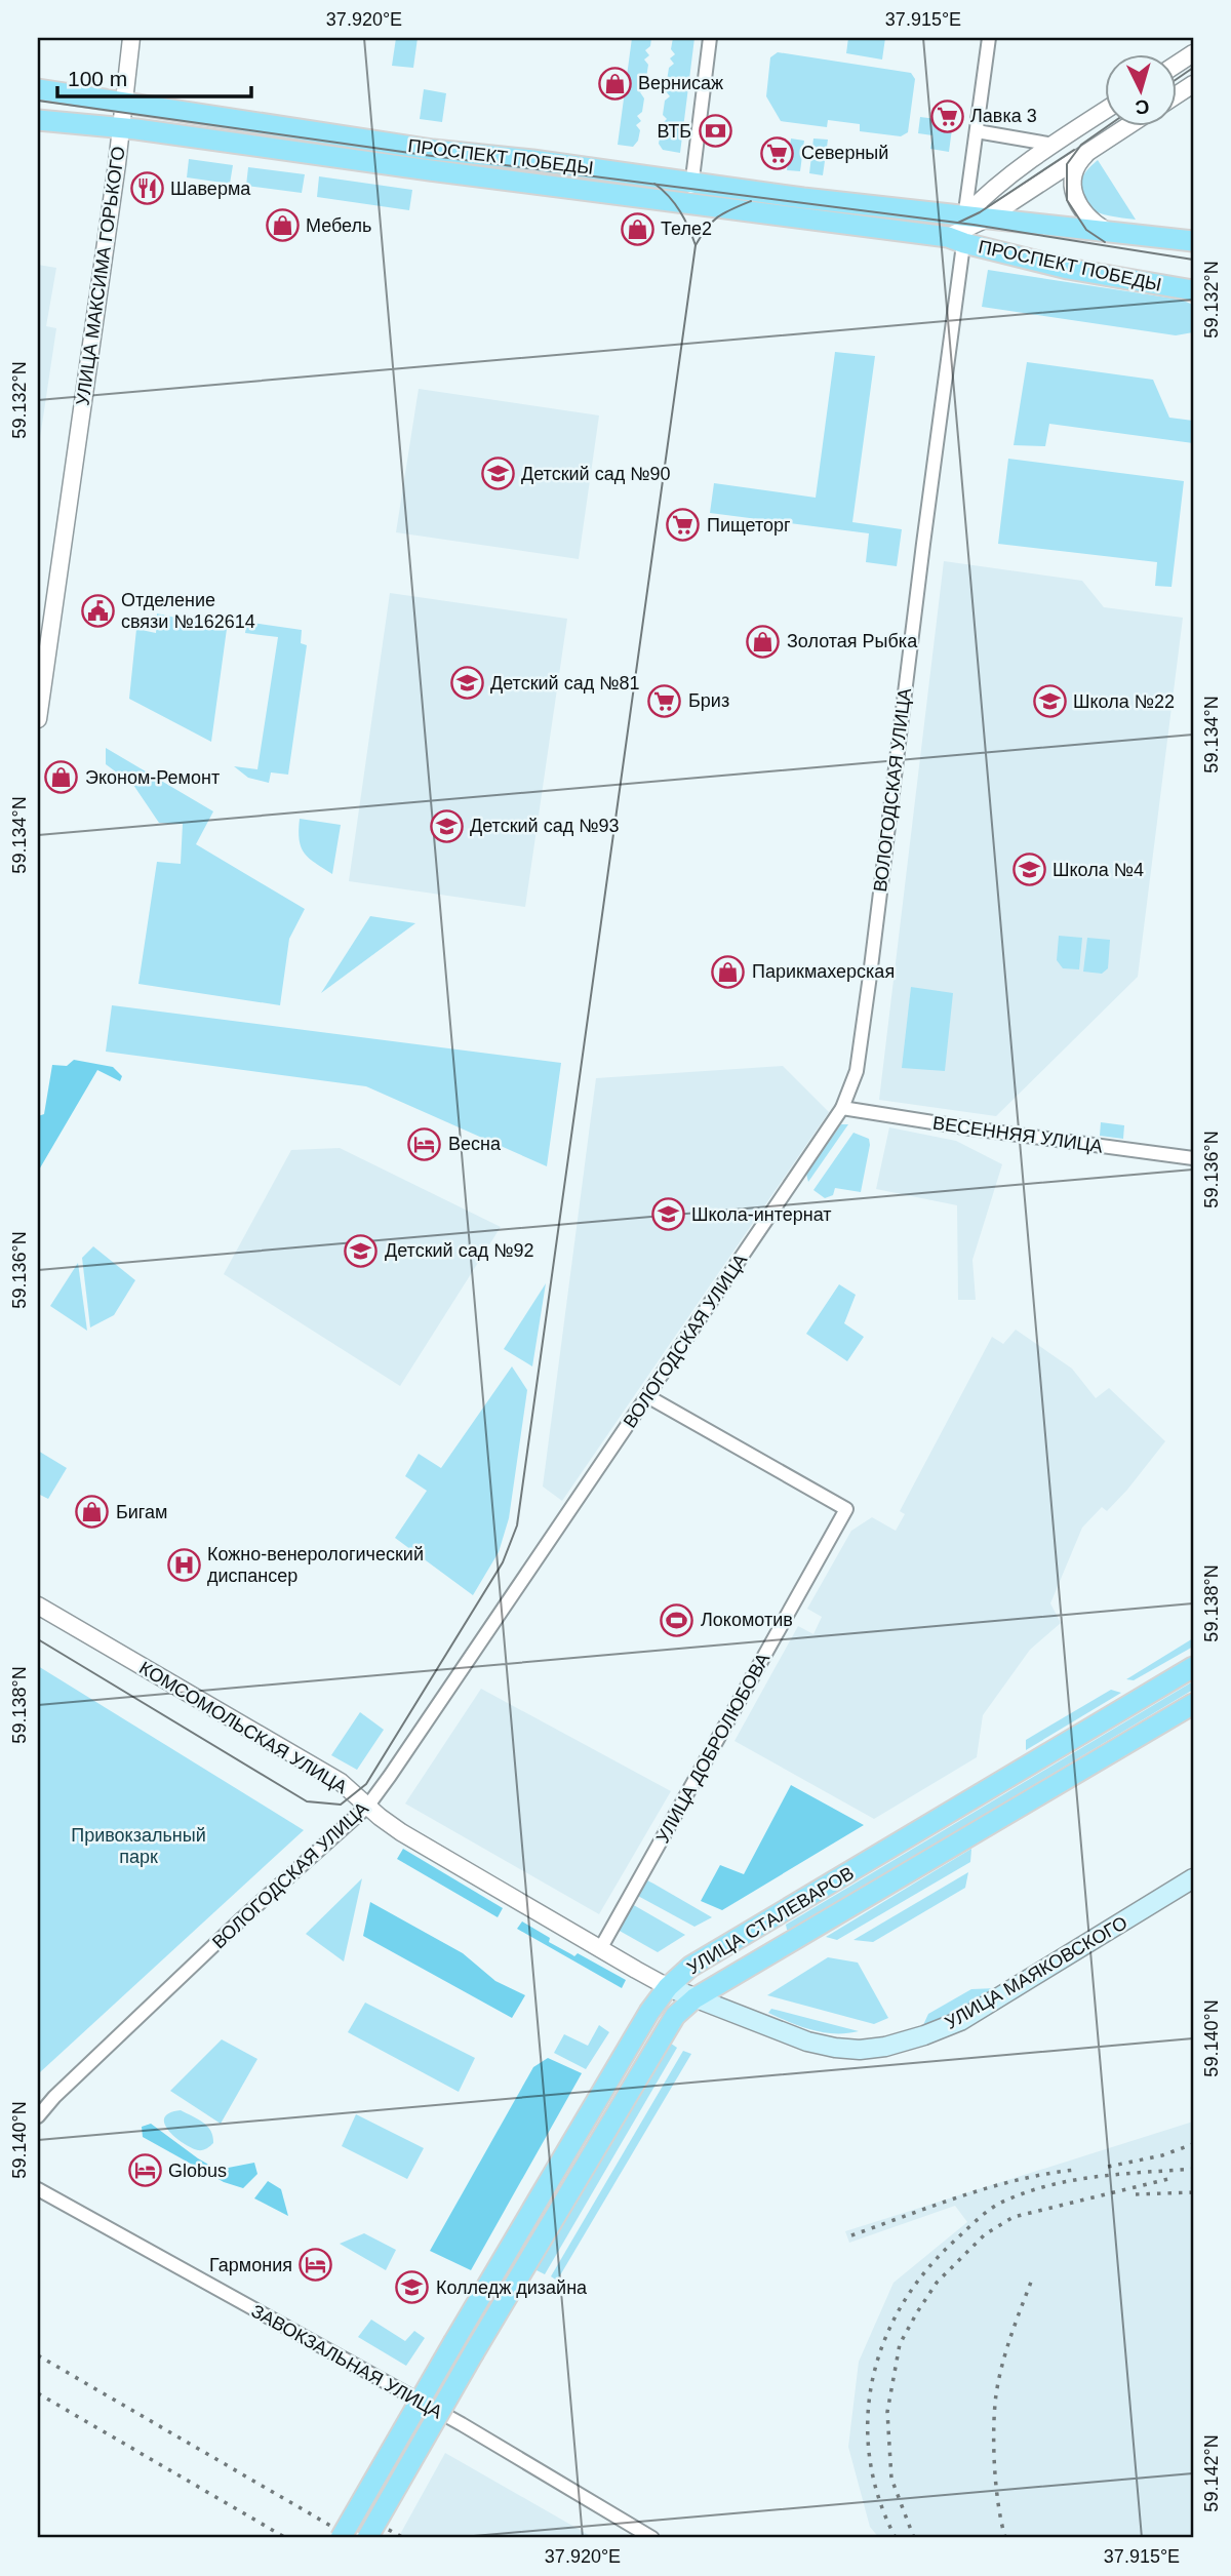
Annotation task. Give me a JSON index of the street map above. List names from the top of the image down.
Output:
{
  "streets": {
    "main road": ["ПРОСПЕКТ ПОБЕДЫ", "УЛИЦА СТАЛЕВАРОВ", "УЛИЦА МАЯКОВСКОГО"],
    "street": [
      "УЛИЦА МАКСИМА ГОРЬКОГО",
      "ВОЛОГОДСКАЯ УЛИЦА",
      "ВЕСЕННЯЯ УЛИЦА",
      "КОМСОМОЛЬСКАЯ УЛИЦА",
      "УЛИЦА ДОБРОЛЮБОВА",
      "ЗАВОКЗАЛЬНАЯ УЛИЦА"
    ]
  },
  "crossings": [
    ["ПРОСПЕКТ ПОБЕДЫ", "УЛИЦА МАКСИМА ГОРЬКОГО"],
    ["ПРОСПЕКТ ПОБЕДЫ", "ВОЛОГОДСКАЯ УЛИЦА"],
    ["ВОЛОГОДСКАЯ УЛИЦА", "ВЕСЕННЯЯ УЛИЦА"],
    ["ВОЛОГОДСКАЯ УЛИЦА", "КОМСОМОЛЬСКАЯ УЛИЦА"],
    ["ВОЛОГОДСКАЯ УЛИЦА", "УЛИЦА ДОБРОЛЮБОВА"],
    ["КОМСОМОЛЬСКАЯ УЛИЦА", "УЛИЦА ДОБРОЛЮБОВА"],
    ["КОМСОМОЛЬСКАЯ УЛИЦА", "УЛИЦА СТАЛЕВАРОВ"],
    ["КОМСОМОЛЬСКАЯ УЛИЦА", "УЛИЦА МАЯКОВСКОГО"],
    ["УЛИЦА СТАЛЕВАРОВ", "УЛИЦА МАЯКОВСКОГО"]
  ],
  "parks": ["Привокзальный парк"],
  "places": {
    "shop": [
      "Вернисаж",
      "Мебель",
      "Теле2",
      "Золотая Рыбка",
      "Эконом-Ремонт",
      "Парикмахерская",
      "Бигам"
    ],
    "supermarket": [
      "Лавка 3",
      "Северный",
      "Пищеторг",
      "Бриз"
    ],
    "bank": ["ВТБ"],
    "restaurant": ["Шаверма"],
    "school or university": [
      "Детский сад №90",
      "Детский сад №81",
      "Школа №22",
      "Детский сад №93",
      "Школа №4",
      "Школа-интернат",
      "Детский сад №92",
      "Колледж дизайна"
    ],
    "public building": ["Отделение связи №162614"],
    "hotel": ["Весна", "Globus", "Гармония"],
    "hospital": ["Кожно-венерологический диспансер"],
    "sports": ["Локомотив"]
  },
  "scale_bar": "100 m",
  "north": "bottom",
  "coordinates": [
    "37.920°E",
    "37.915°E",
    "59.132°N",
    "59.134°N",
    "59.136°N",
    "59.138°N",
    "59.140°N",
    "59.142°N"
  ]
}
